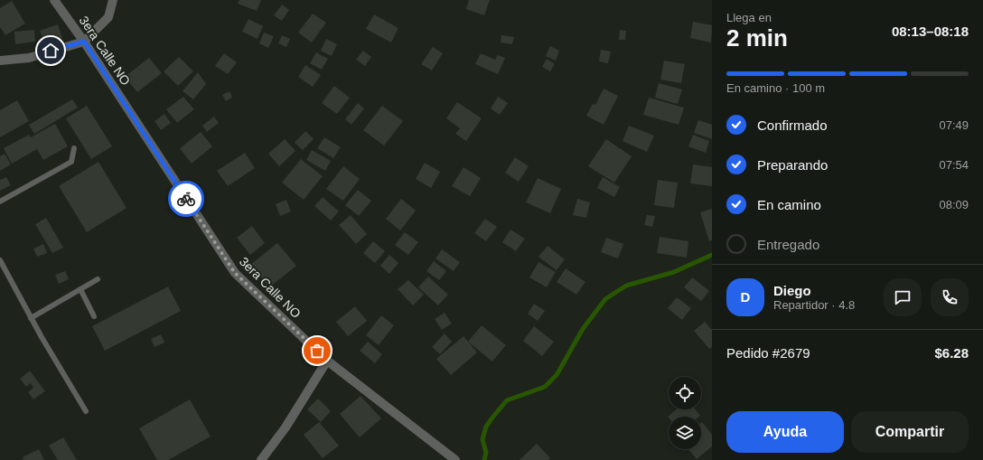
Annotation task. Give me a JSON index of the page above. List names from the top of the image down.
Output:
{
  "streets": {
    "street": ["3era Calle NO"]
  },
  "page": {
    "heading": ["2 min", "Llega en", "08:13–08:18"],
    "panel": [
      "Diego",
      "Repartidor · 4.8",
      "Pedido #2679",
      "$6.28"
    ],
    "bar": "En camino · 100 m",
    "list": [
      ["Confirmado", "07:49"],
      ["Preparando", "07:54"],
      ["En camino", "08:09"],
      "Entregado"
    ],
    "round": "D",
    "buttons": ["Ayuda", "Compartir"]
  }
}
